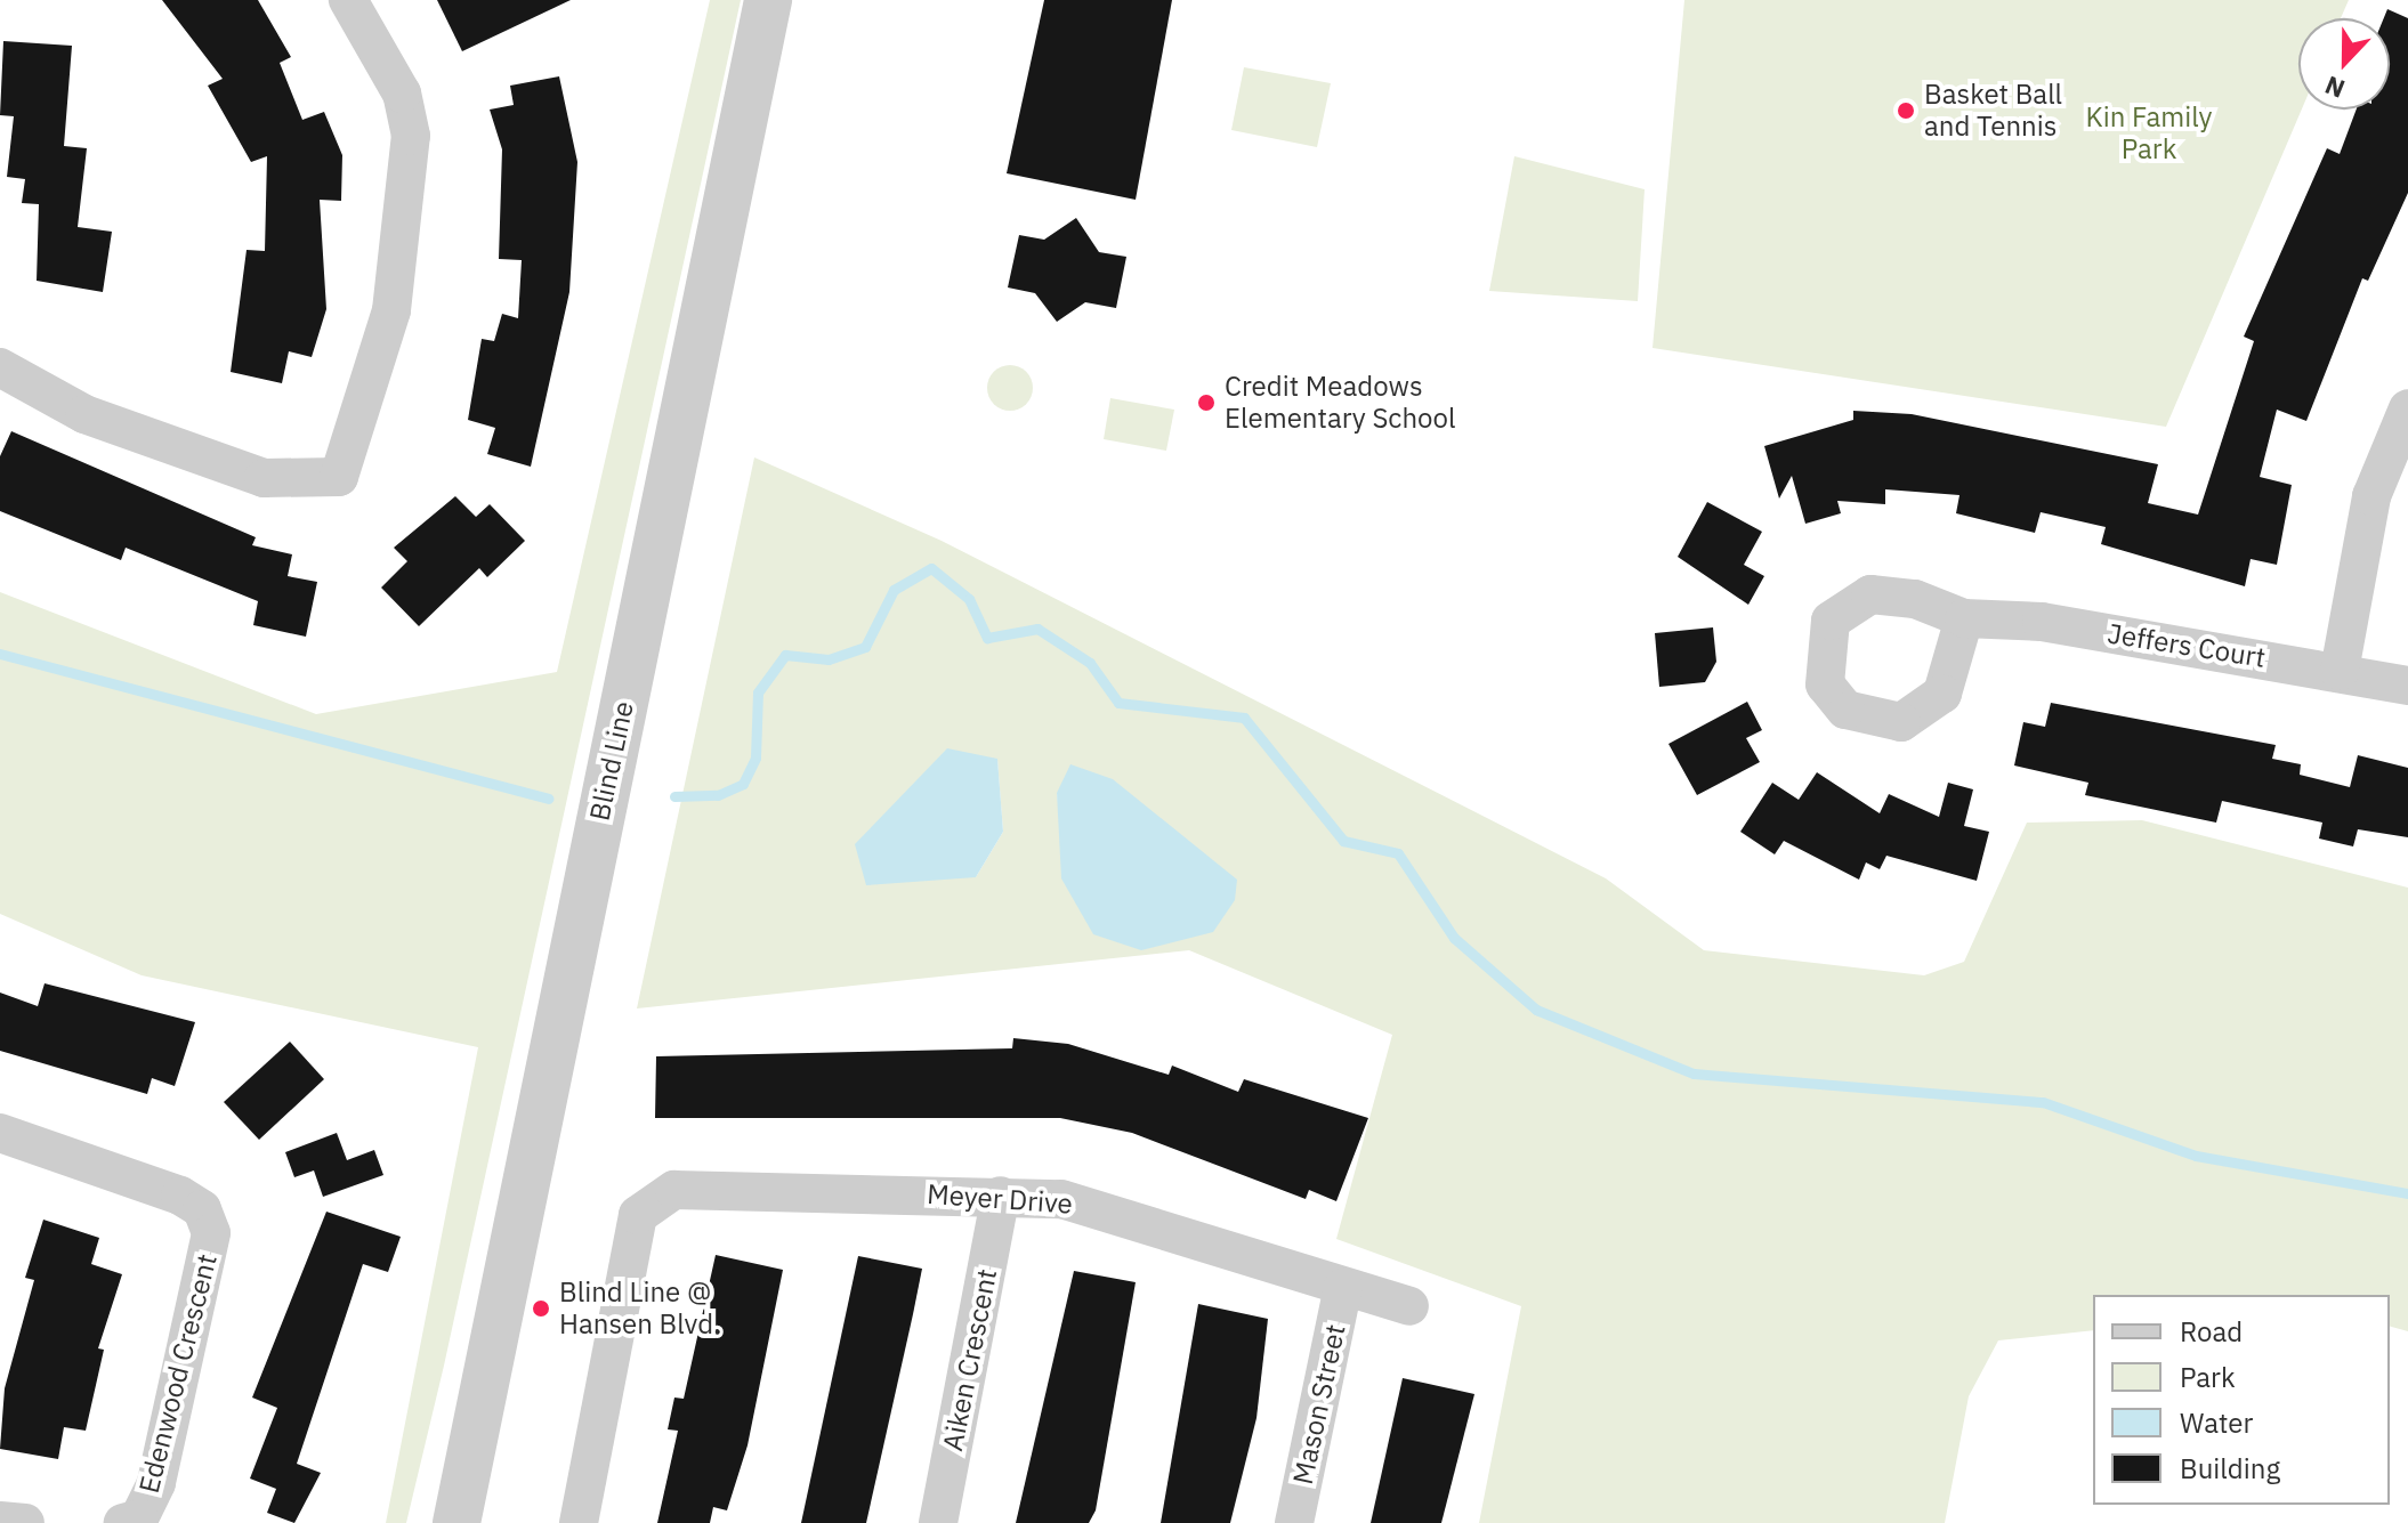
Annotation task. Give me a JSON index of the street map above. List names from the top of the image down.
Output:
{
  "streets": {
    "street": [
      "Jeffers Court",
      "Blind Line",
      "Meyer Drive",
      "Aiken Crescent",
      "Edenwood Crescent",
      "Mason Street"
    ]
  },
  "crossings": [
    ["Meyer Drive", "Aiken Crescent"],
    ["Meyer Drive", "Mason Street"]
  ],
  "parks": ["Kin Family Park"],
  "places": ["Basket Ball and Tennis", "Credit Meadows Elementary School", "Blind Line @ Hansen Blvd."],
  "legend": [
    "Road",
    "Park",
    "Water",
    "Building"
  ],
  "north": "bottom"
}
